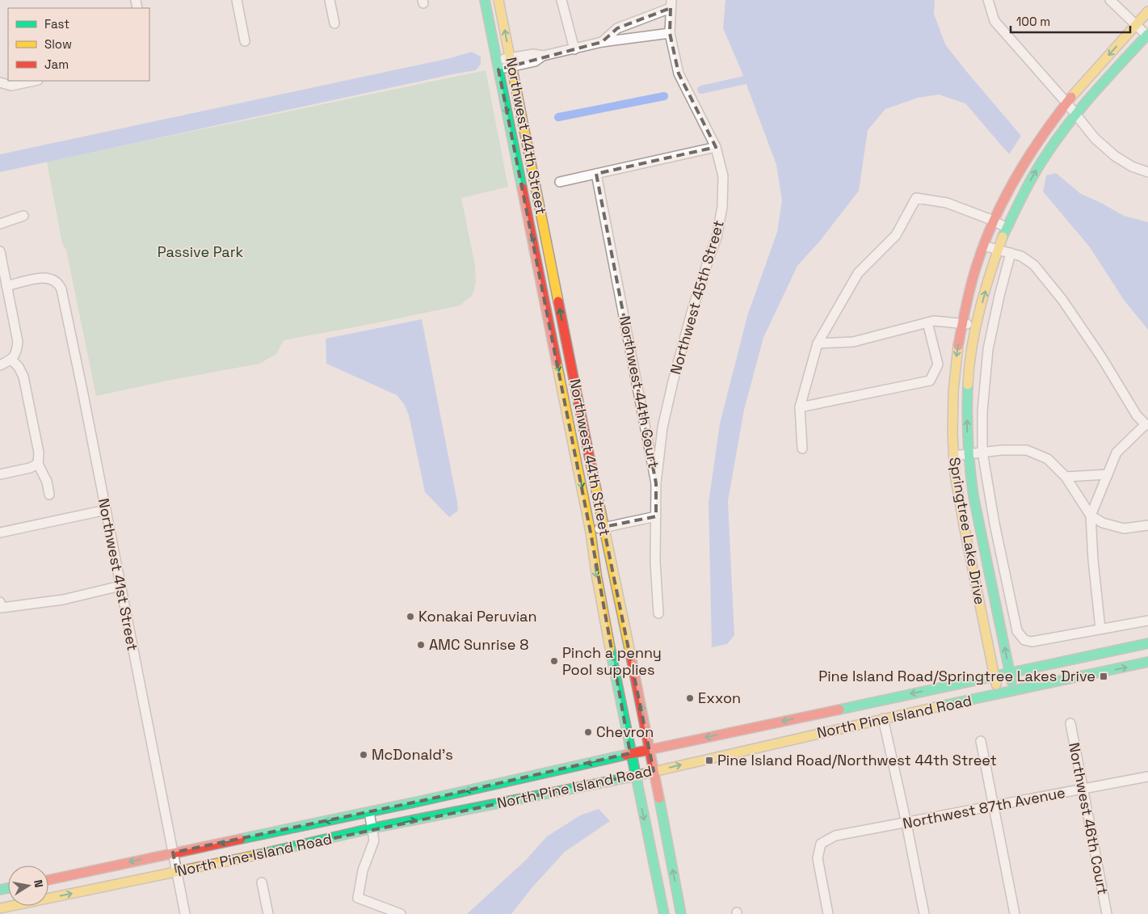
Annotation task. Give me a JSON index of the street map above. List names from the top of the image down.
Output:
{
  "streets": {
    "street": [
      "Northwest 44th Street",
      "Northwest 45th Street",
      "Northwest 44th Court",
      "Springtree Lake Drive",
      "Northwest 41st Street",
      "North Pine Island Road",
      "Northwest 87th Avenue",
      "Northwest 46th Court"
    ]
  },
  "crossings": [
    ["Northwest 44th Street", "North Pine Island Road"],
    ["Northwest 45th Street", "Northwest 44th Court"],
    ["Springtree Lake Drive", "North Pine Island Road"],
    ["Northwest 41st Street", "North Pine Island Road"],
    ["Northwest 87th Avenue", "Northwest 46th Court"]
  ],
  "parks": ["Passive Park"],
  "places": {
    "other": [
      "Konakai Peruvian",
      "AMC Sunrise 8",
      "Pinch a penny Pool supplies",
      "Exxon",
      "Chevron",
      "McDonald's"
    ],
    "transit": ["Pine Island Road/Springtree Lakes Drive", "Pine Island Road/Northwest 44th Street"]
  },
  "legend": ["Fast", "Slow", "Jam"],
  "scale_bar": "100 m",
  "north": "right"
}
